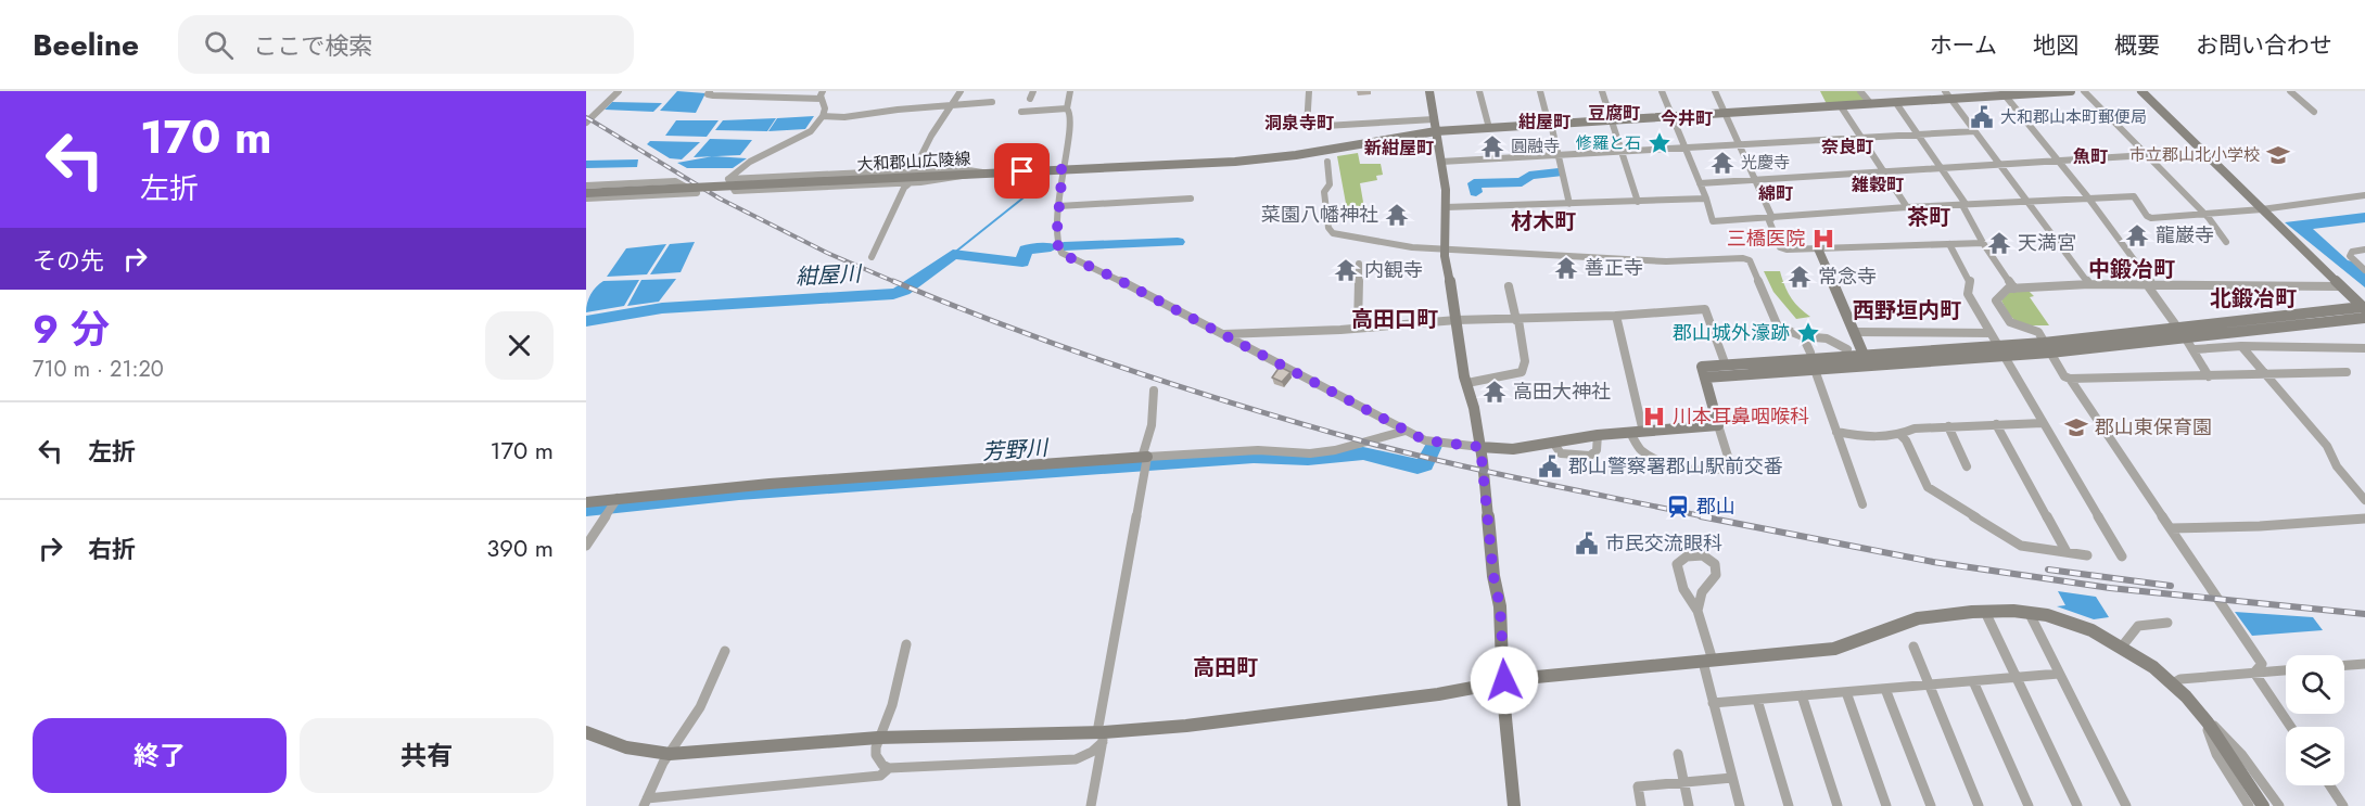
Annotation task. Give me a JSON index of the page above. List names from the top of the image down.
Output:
{
  "streets": {
    "street": ["大和郡山広陵線"]
  },
  "districts": [
    "豆腐町",
    "今井町",
    "紺屋町",
    "洞泉寺町",
    "奈良町",
    "新紺屋町",
    "魚町",
    "雑穀町",
    "綿町",
    "茶町",
    "材木町",
    "中鍛冶町",
    "北鍛冶町",
    "西野垣内町",
    "高田口町",
    "高田町"
  ],
  "water": ["紺屋川", "芳野川"],
  "places": {
    "public building": ["大和郡山本町郵便局", "郡山警察署郡山駅前交番", "市民交流眼科"],
    "place": ["修羅と石", "郡山城外濠跡"],
    "temple": [
      "圓融寺",
      "光慶寺",
      "菜園八幡神社",
      "龍巌寺",
      "天満宮",
      "善正寺",
      "内観寺",
      "常念寺",
      "高田大神社"
    ],
    "school or university": ["市立郡山北小学校", "郡山東保育園"],
    "hospital": ["三橋医院", "川本耳鼻咽喉科"],
    "station": ["郡山"]
  },
  "page": {
    "header": "Beeline",
    "search": "ここで検索",
    "nav": [
      "ホーム",
      "地図",
      "概要",
      "お問い合わせ"
    ],
    "turn": ["170 m", "左折"],
    "then": "その先",
    "heading": ["9 分", "710 m · 21:20"],
    "list": [
      {
        "name": "左折",
        "value": "170 m"
      },
      {
        "name": "右折",
        "value": "390 m"
      }
    ],
    "buttons": ["終了", "共有"]
  }
}
